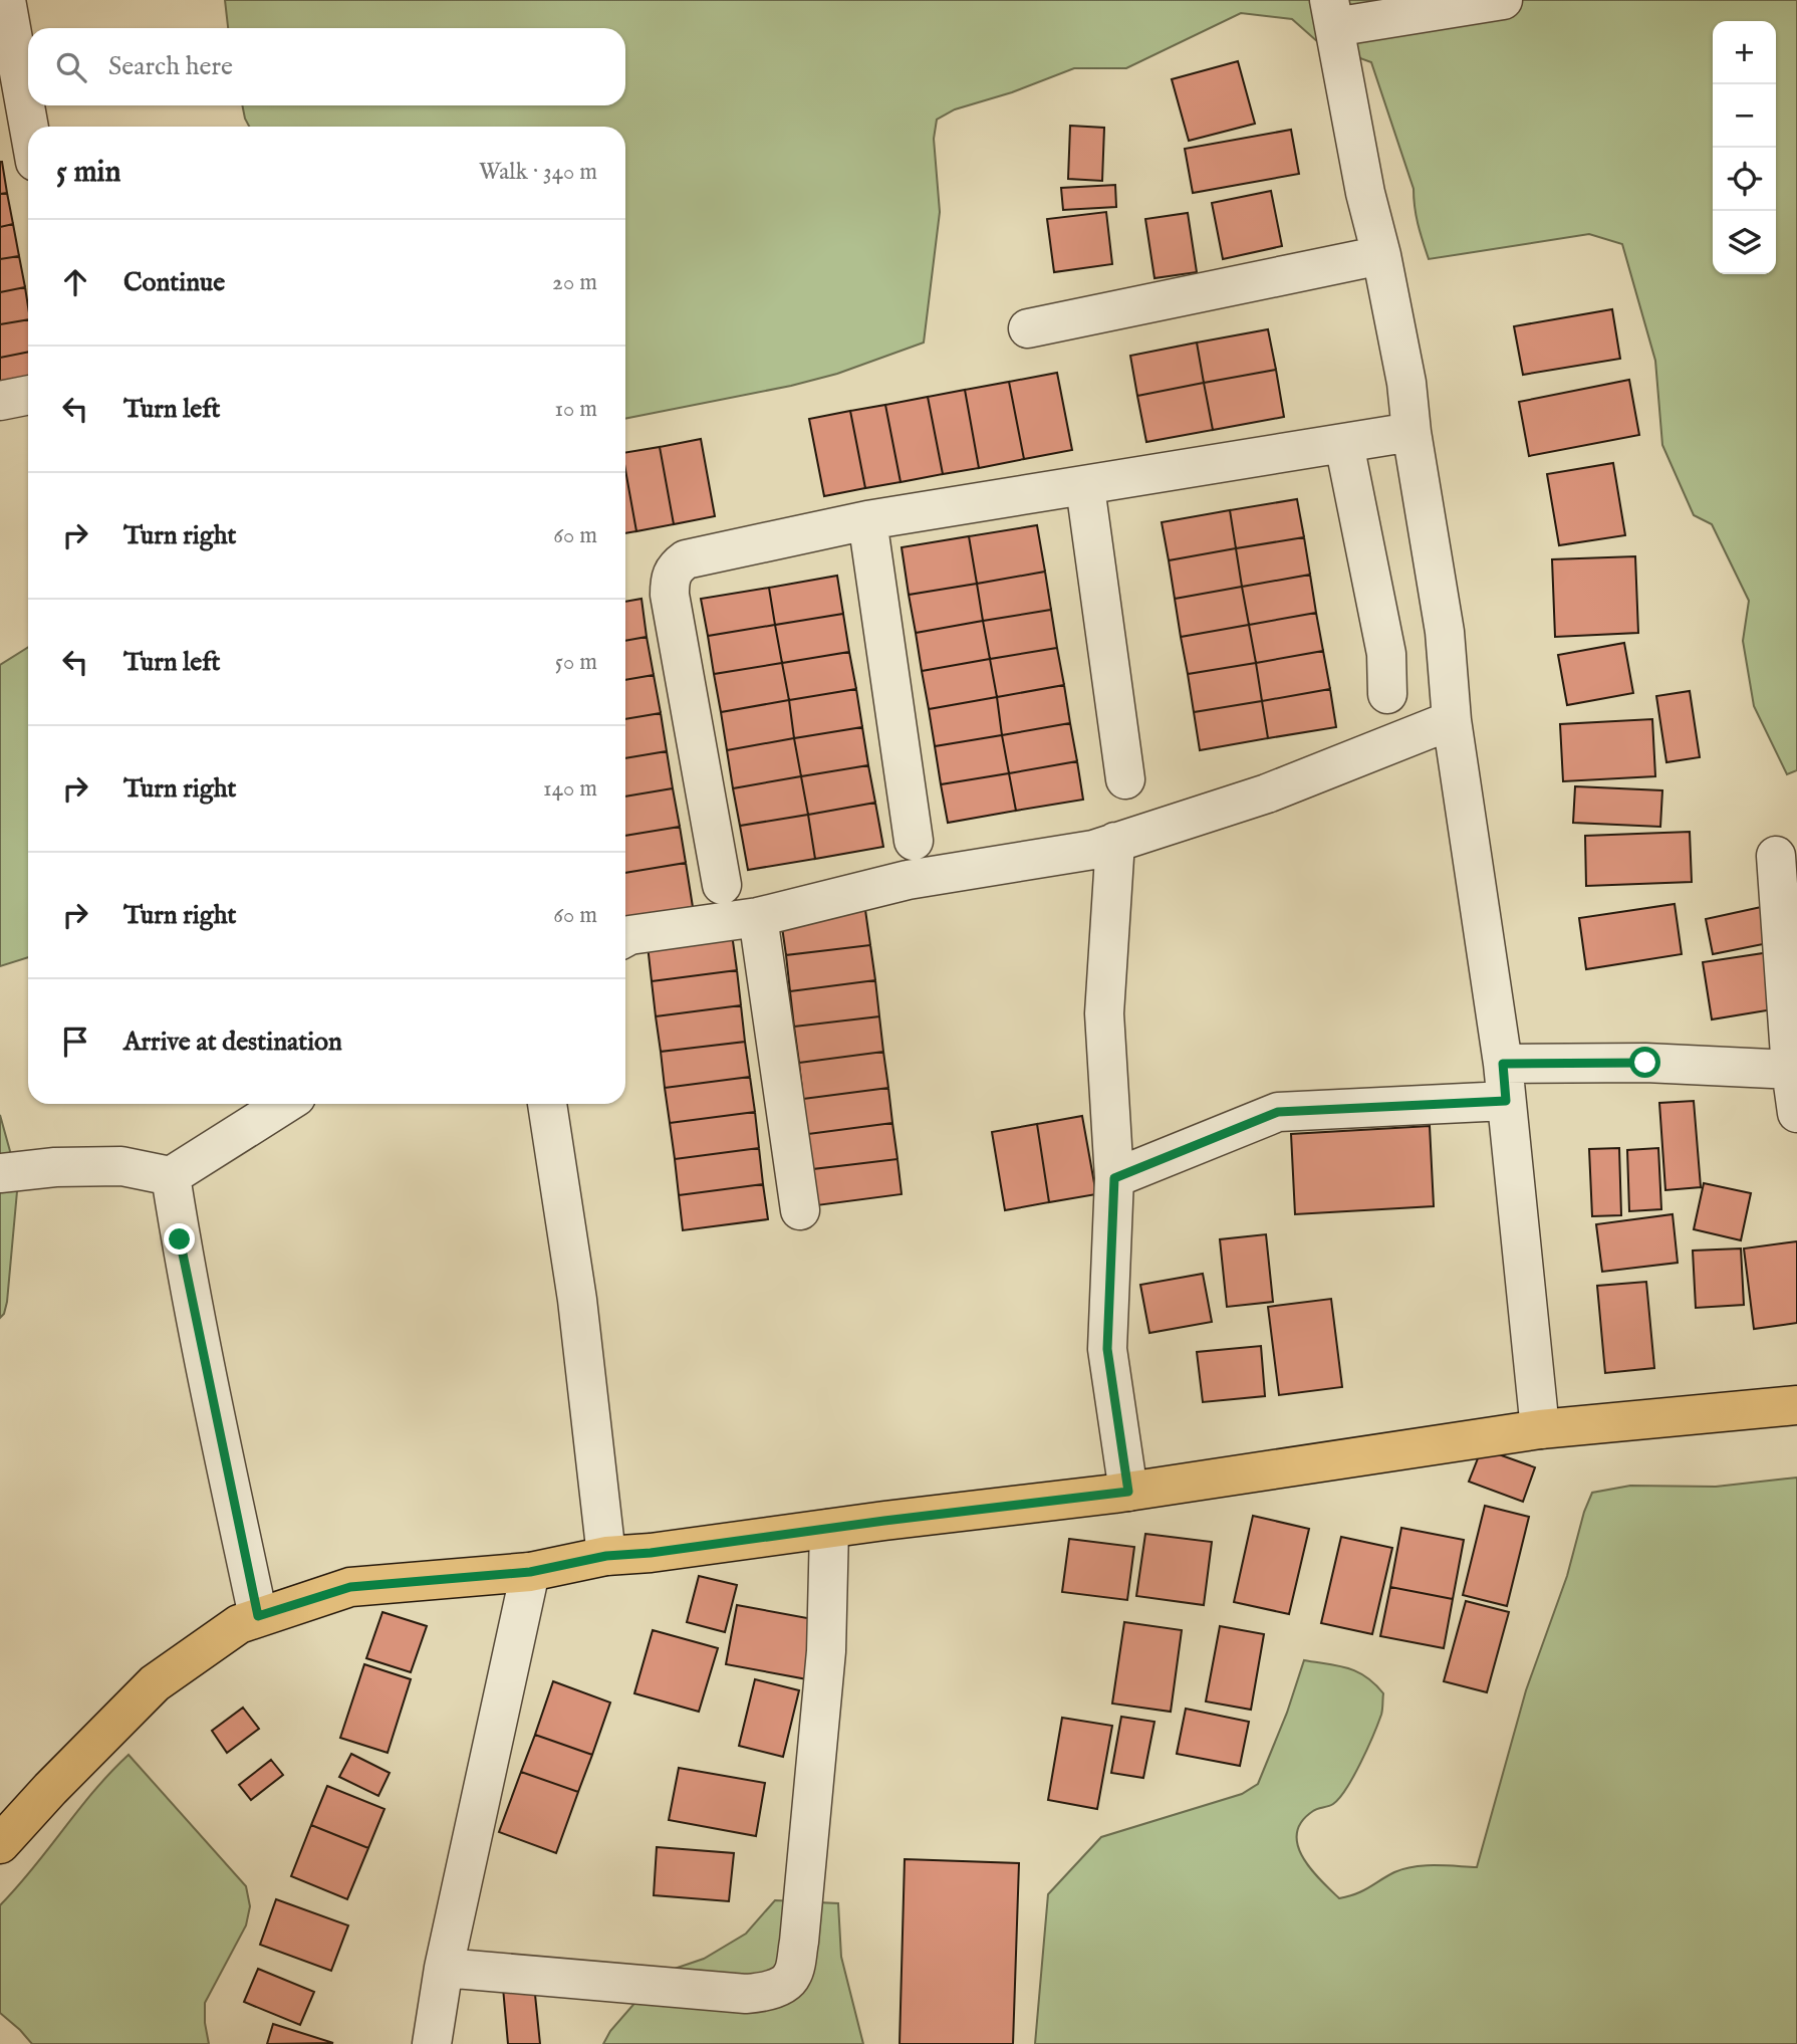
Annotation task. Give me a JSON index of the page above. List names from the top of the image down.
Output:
{
  "page": {
    "map_buttons": ["+", "−"],
    "search": "Search here",
    "heading": ["5 min", "Walk · 340 m"],
    "list": [
      ["Continue", "20 m"],
      ["Turn left", "10 m"],
      ["Turn right", "60 m"],
      ["Turn left", "50 m"],
      ["Turn right", "140 m"],
      ["Turn right", "60 m"],
      "Arrive at destination"
    ]
  }
}
